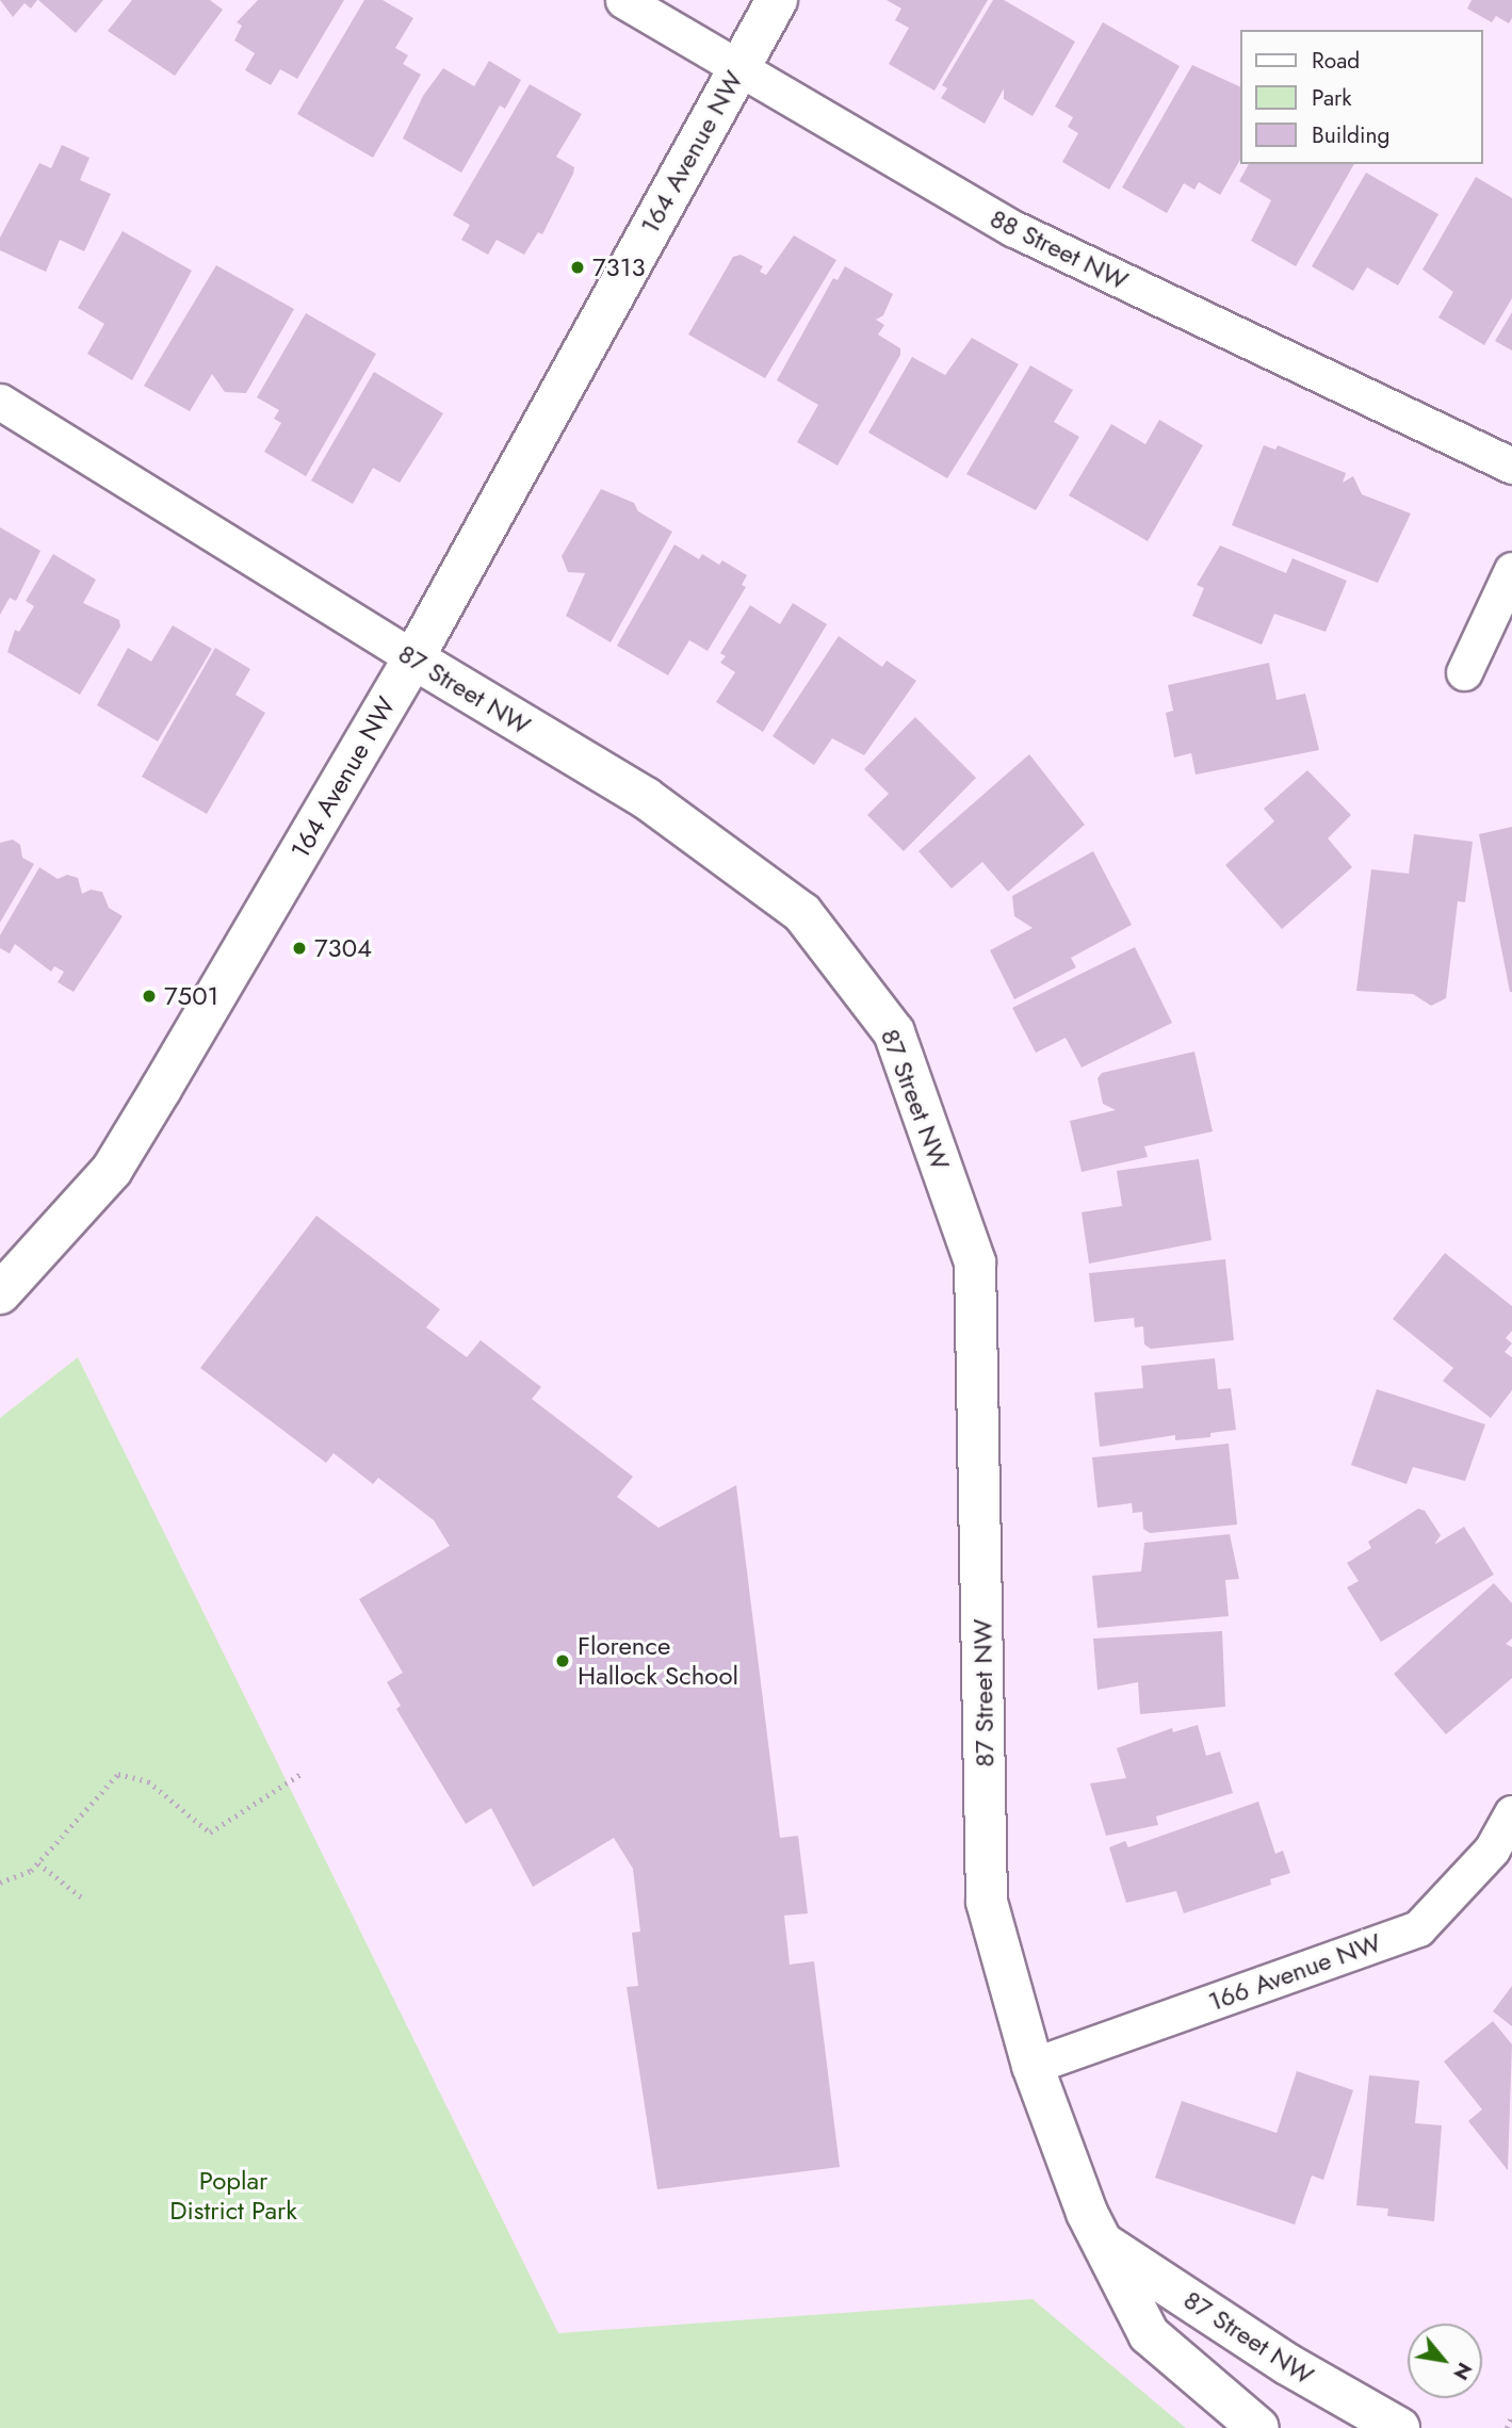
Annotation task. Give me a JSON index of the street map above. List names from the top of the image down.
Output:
{
  "streets": {
    "street": [
      "164 Avenue NW",
      "88 Street NW",
      "87 Street NW",
      "166 Avenue NW"
    ]
  },
  "crossings": [
    ["164 Avenue NW", "88 Street NW"],
    ["164 Avenue NW", "87 Street NW"],
    ["87 Street NW", "166 Avenue NW"]
  ],
  "parks": ["Poplar District Park"],
  "places": [
    "7313",
    "7304",
    "7501",
    "Florence Hallock School"
  ],
  "legend": ["Road", "Park", "Building"],
  "north": "bottom right"
}
